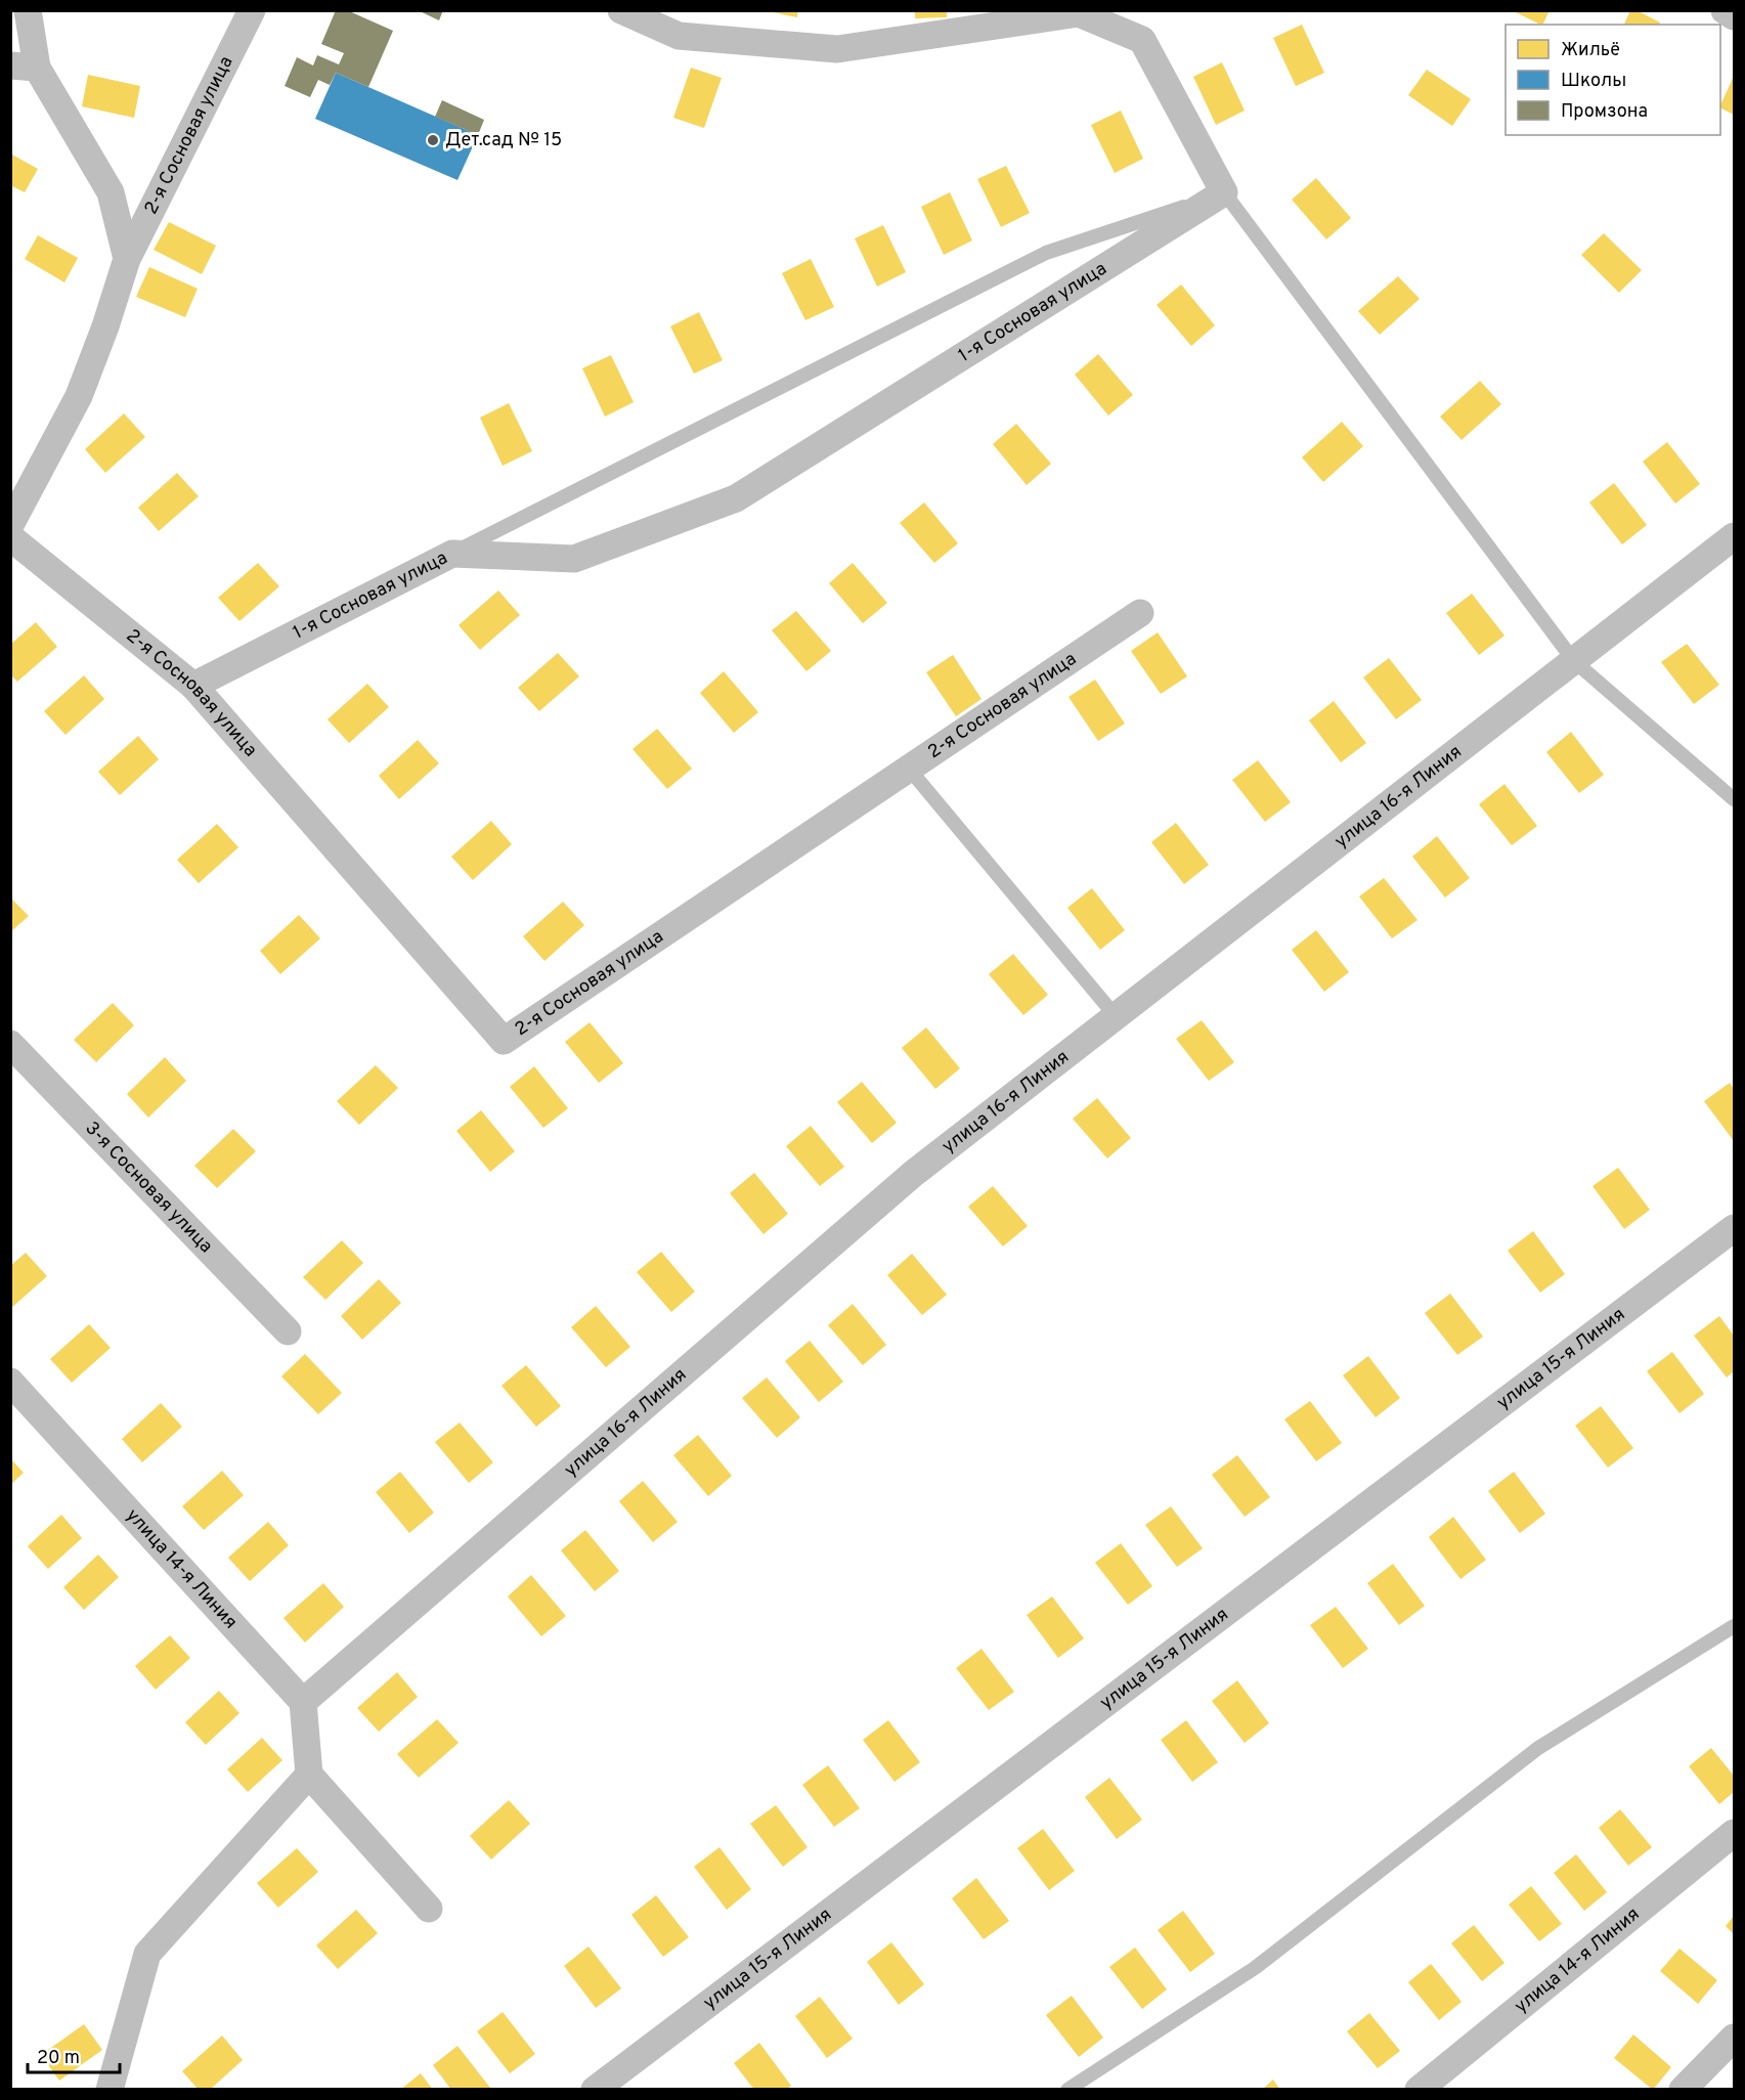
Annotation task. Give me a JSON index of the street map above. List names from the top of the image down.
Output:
{
  "streets": {
    "street": [
      "2-я Сосновая улица",
      "1-я Сосновая улица",
      "улица 16-я Линия",
      "3-я Сосновая улица",
      "улица 15-я Линия",
      "улица 14-я Линия"
    ]
  },
  "crossings": [
    ["2-я Сосновая улица", "1-я Сосновая улица"],
    ["улица 16-я Линия", "улица 14-я Линия"]
  ],
  "places": ["Дет.сад № 15"],
  "legend": ["Жильё", "Школы", "Промзона"],
  "scale_bar": "20 m"
}
